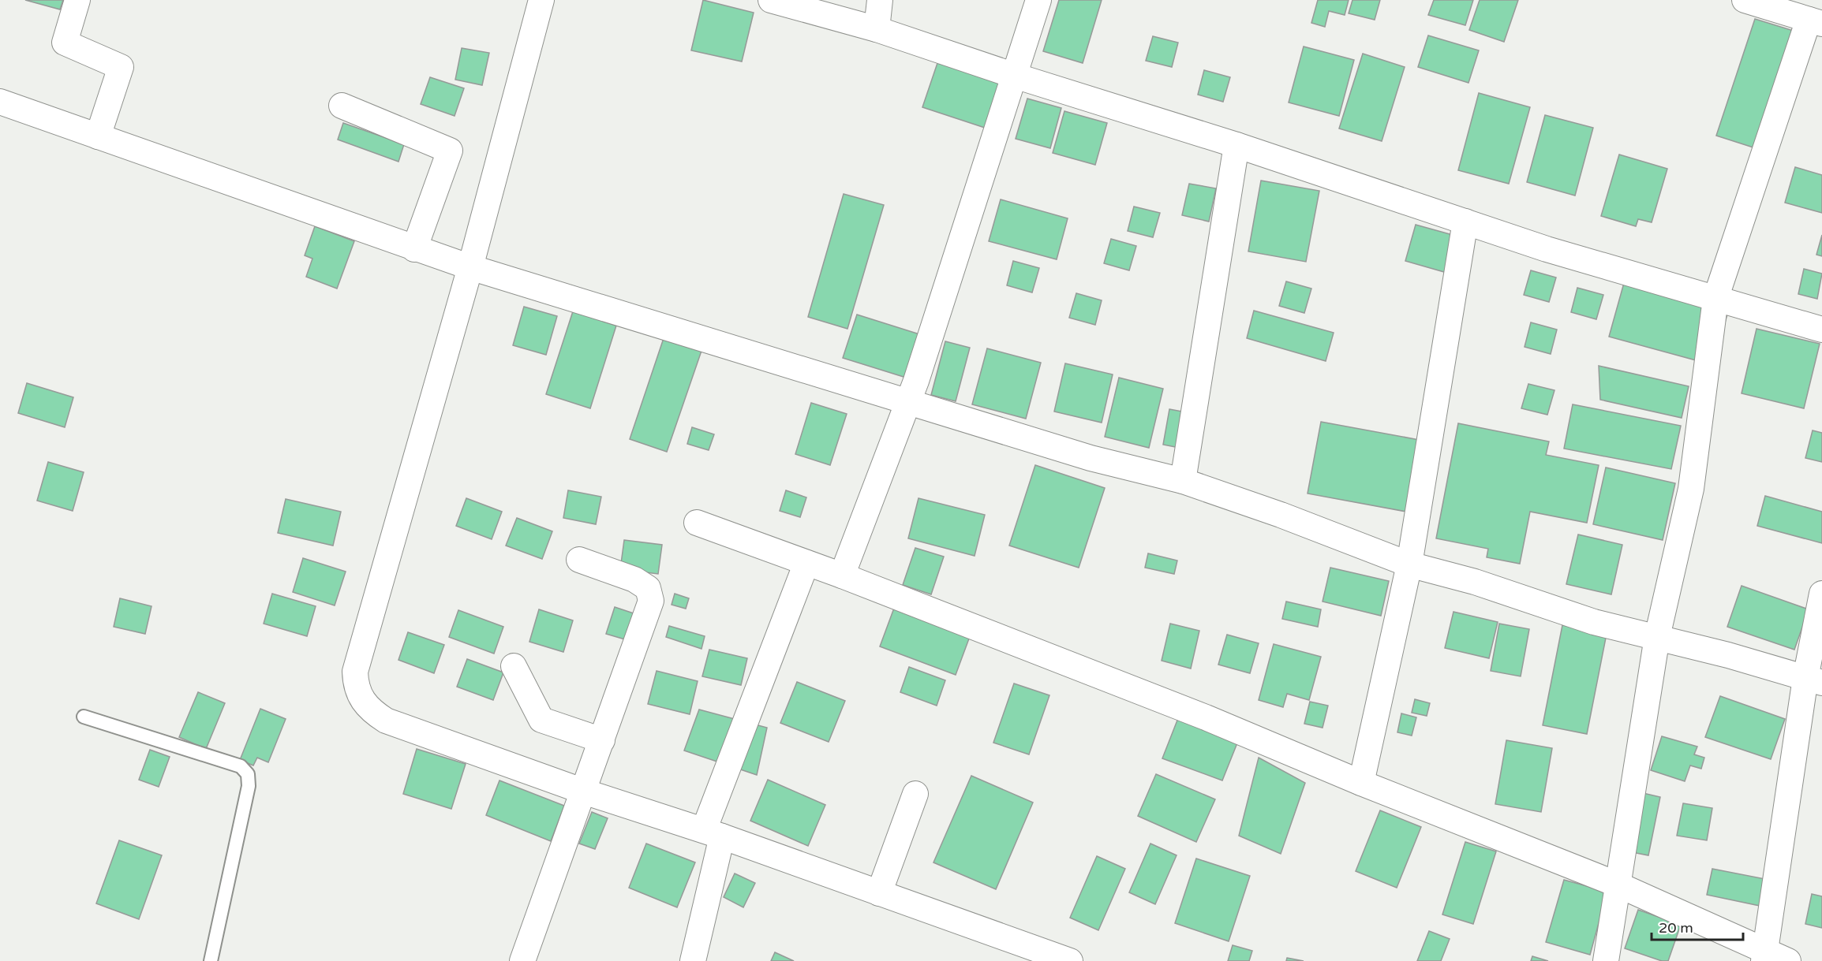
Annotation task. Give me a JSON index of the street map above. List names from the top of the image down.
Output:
{
  "scale_bar": "20 m"
}
